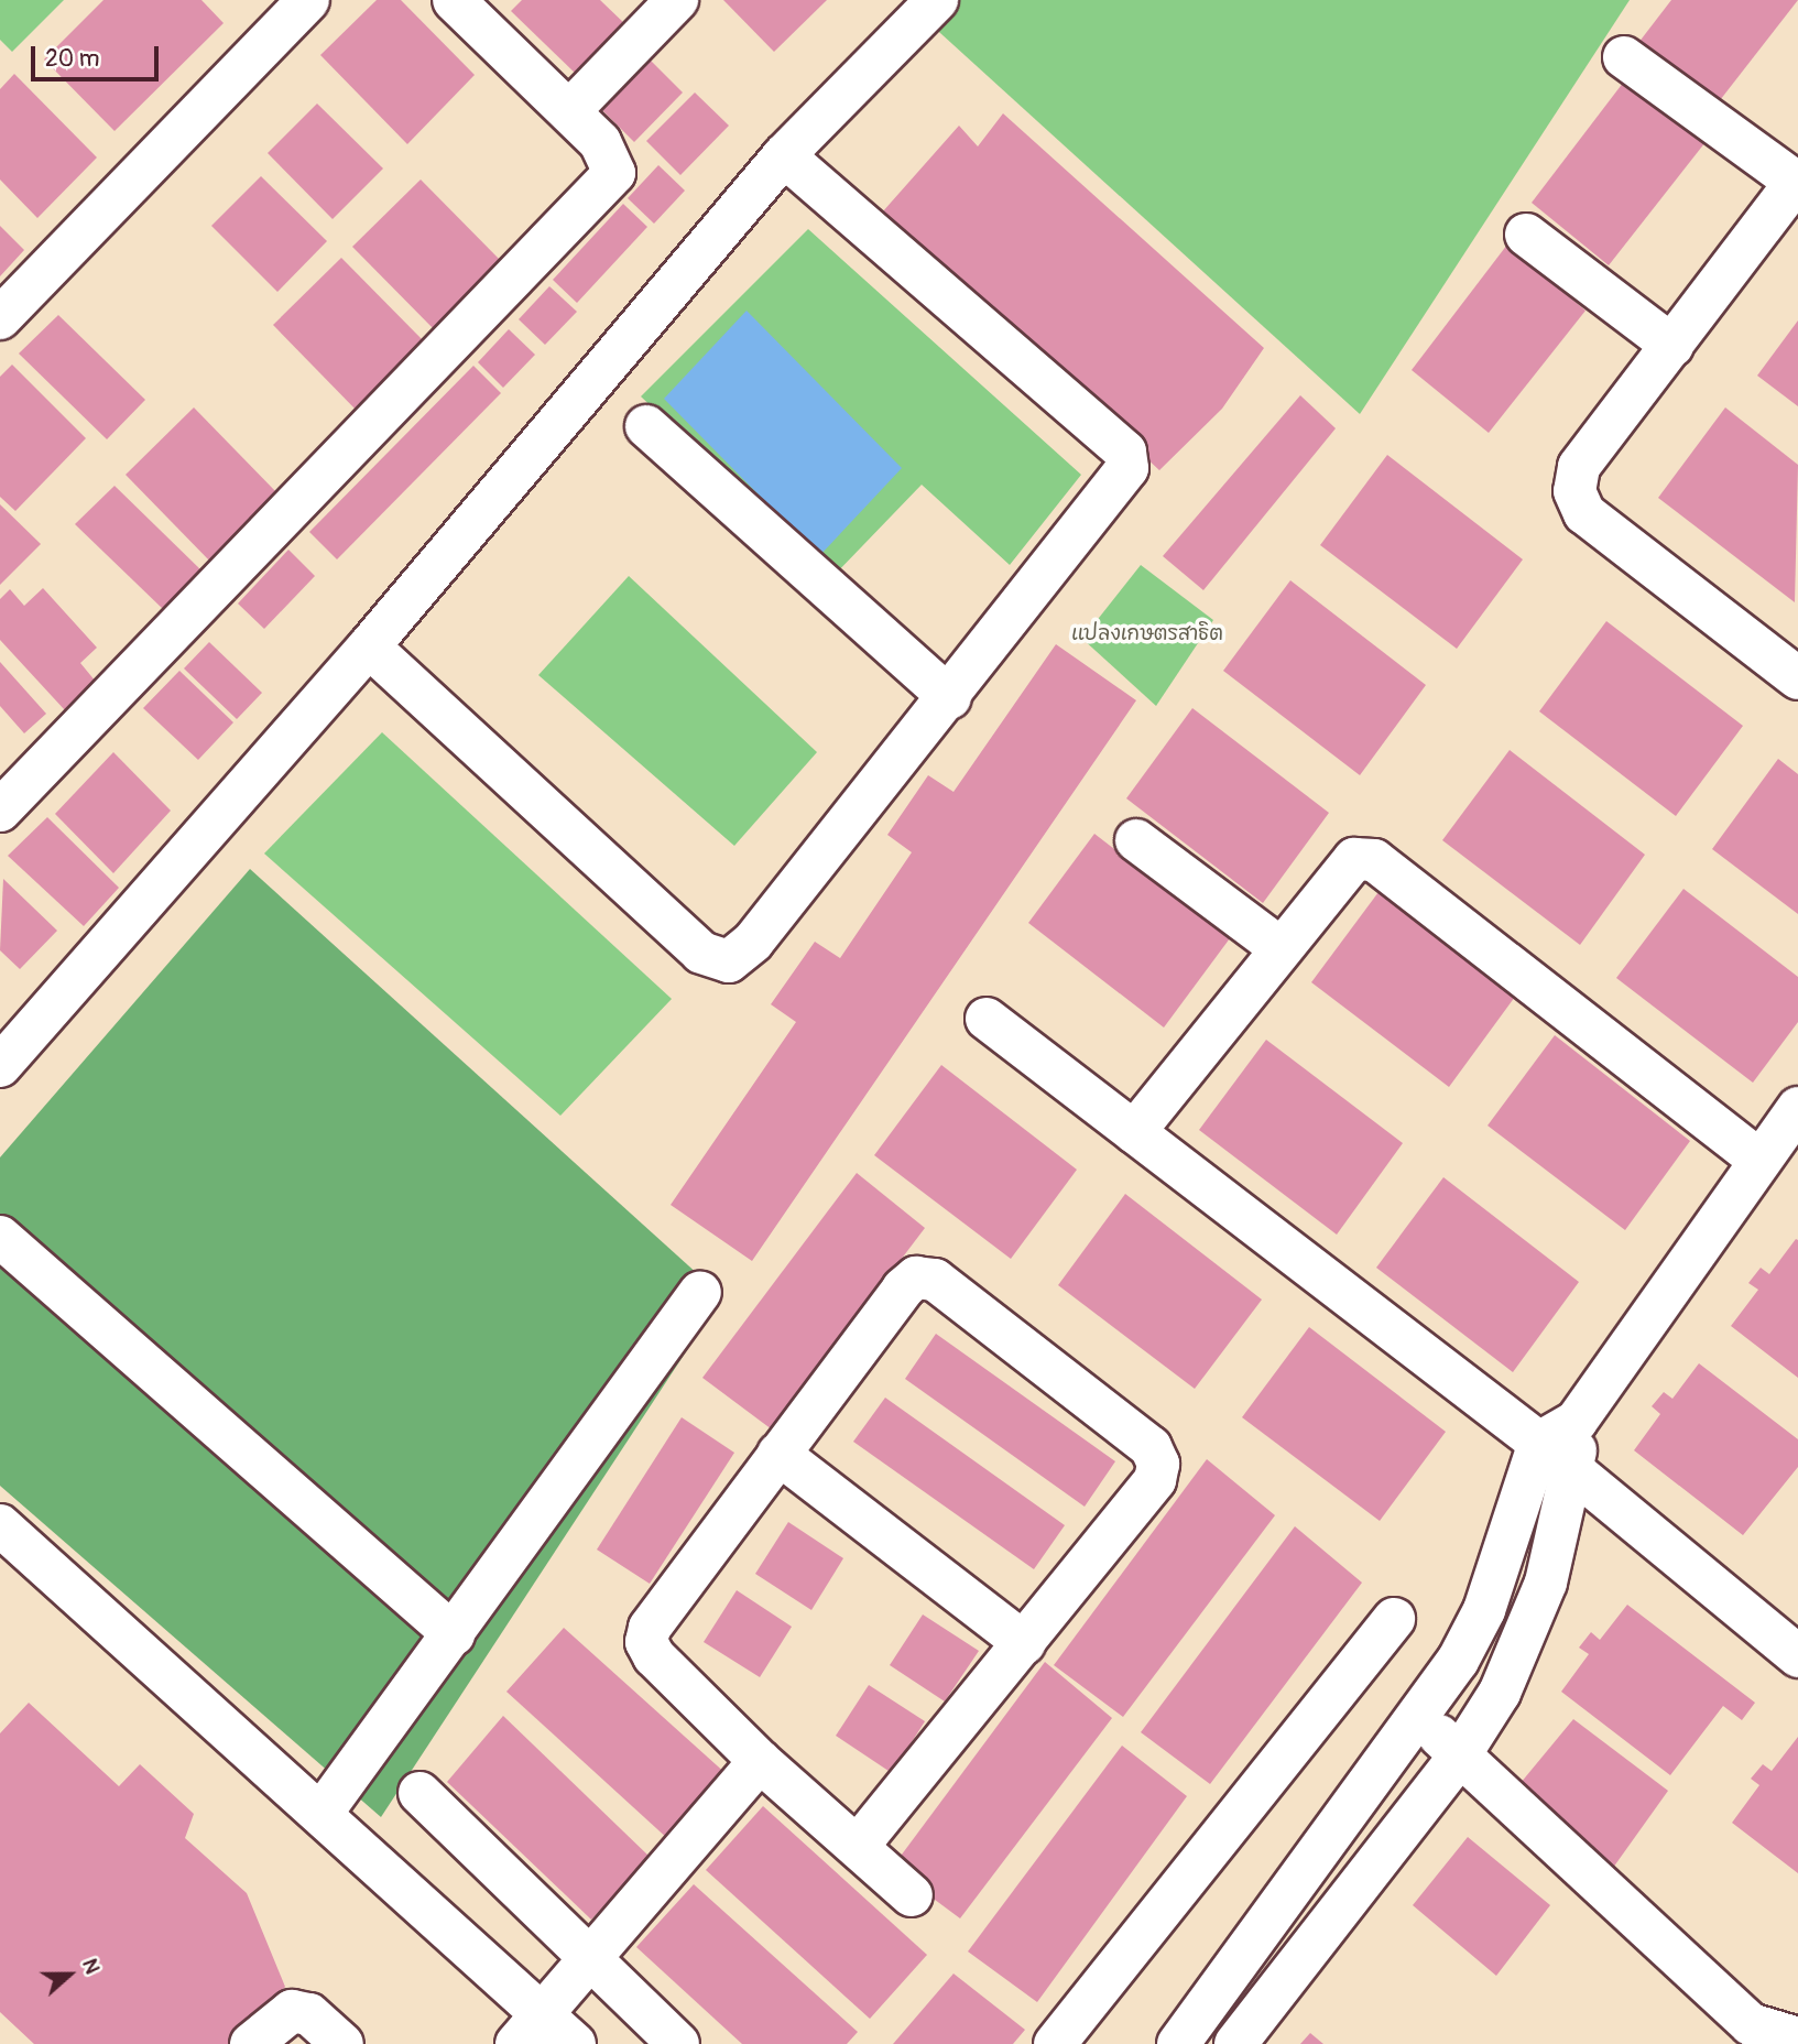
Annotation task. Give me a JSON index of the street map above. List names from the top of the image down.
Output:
{
  "parks": ["แปลงเกษตรสาธิต"],
  "scale_bar": "20 m",
  "north": "right"
}
